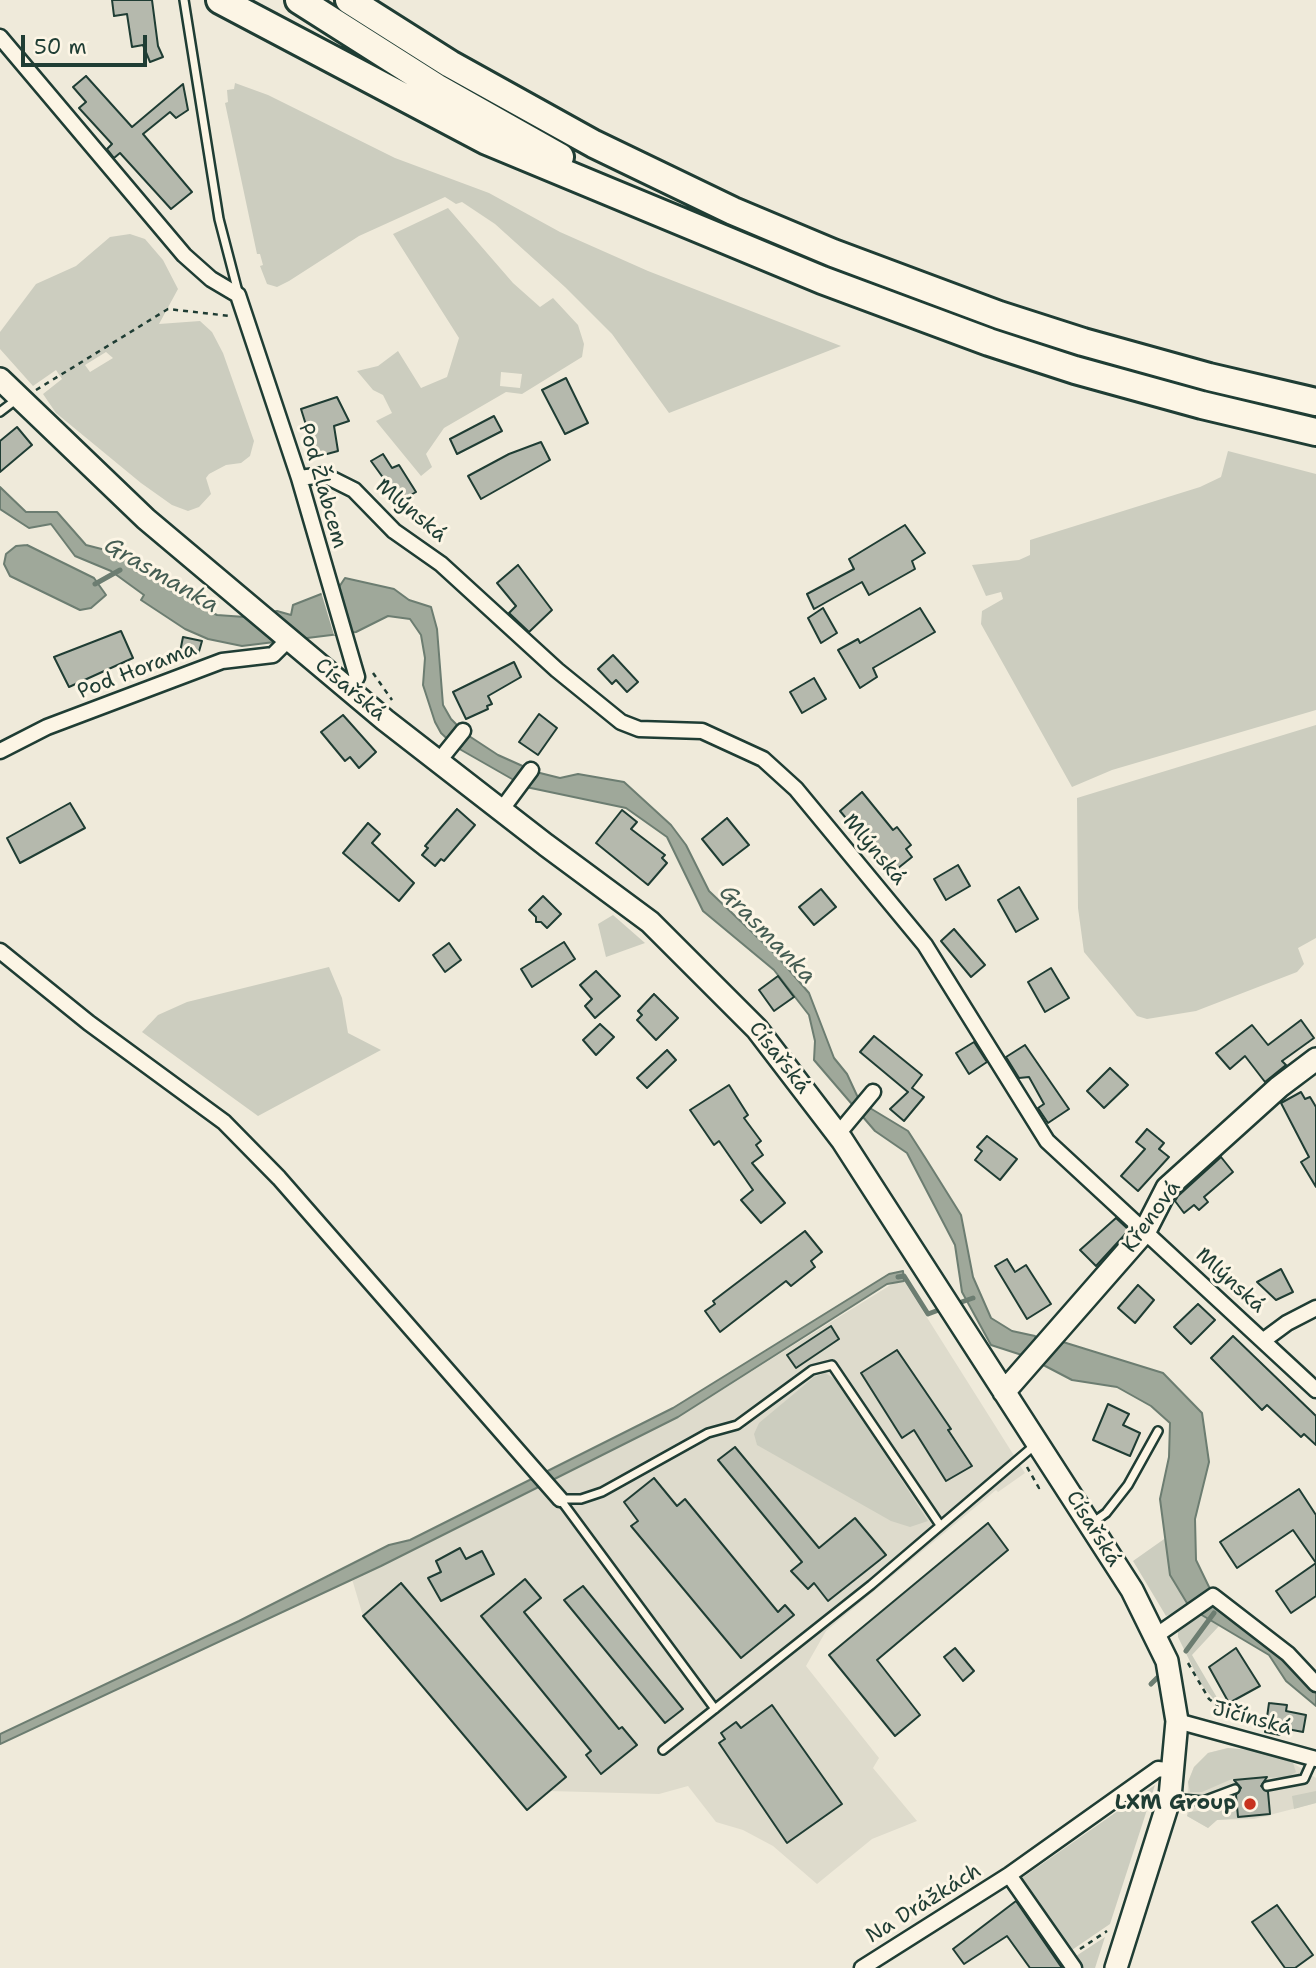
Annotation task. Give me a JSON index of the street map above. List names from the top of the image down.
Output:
{
  "streets": {
    "street": [
      "Pod Žlabcem",
      "Mlýnská",
      "Pod Horama",
      "Císařská",
      "Křenová",
      "Jičínská",
      "Na Drážkách"
    ]
  },
  "crossings": [
    ["Pod Žlabcem", "Mlýnská"],
    ["Pod Žlabcem", "Císařská"],
    ["Mlýnská", "Křenová"],
    ["Pod Horama", "Císařská"],
    ["Císařská", "Křenová"],
    ["Císařská", "Jičínská"],
    ["Císařská", "Na Drážkách"]
  ],
  "water": ["Grasmanka"],
  "places": ["LXM Group"],
  "scale_bar": "50 m"
}
